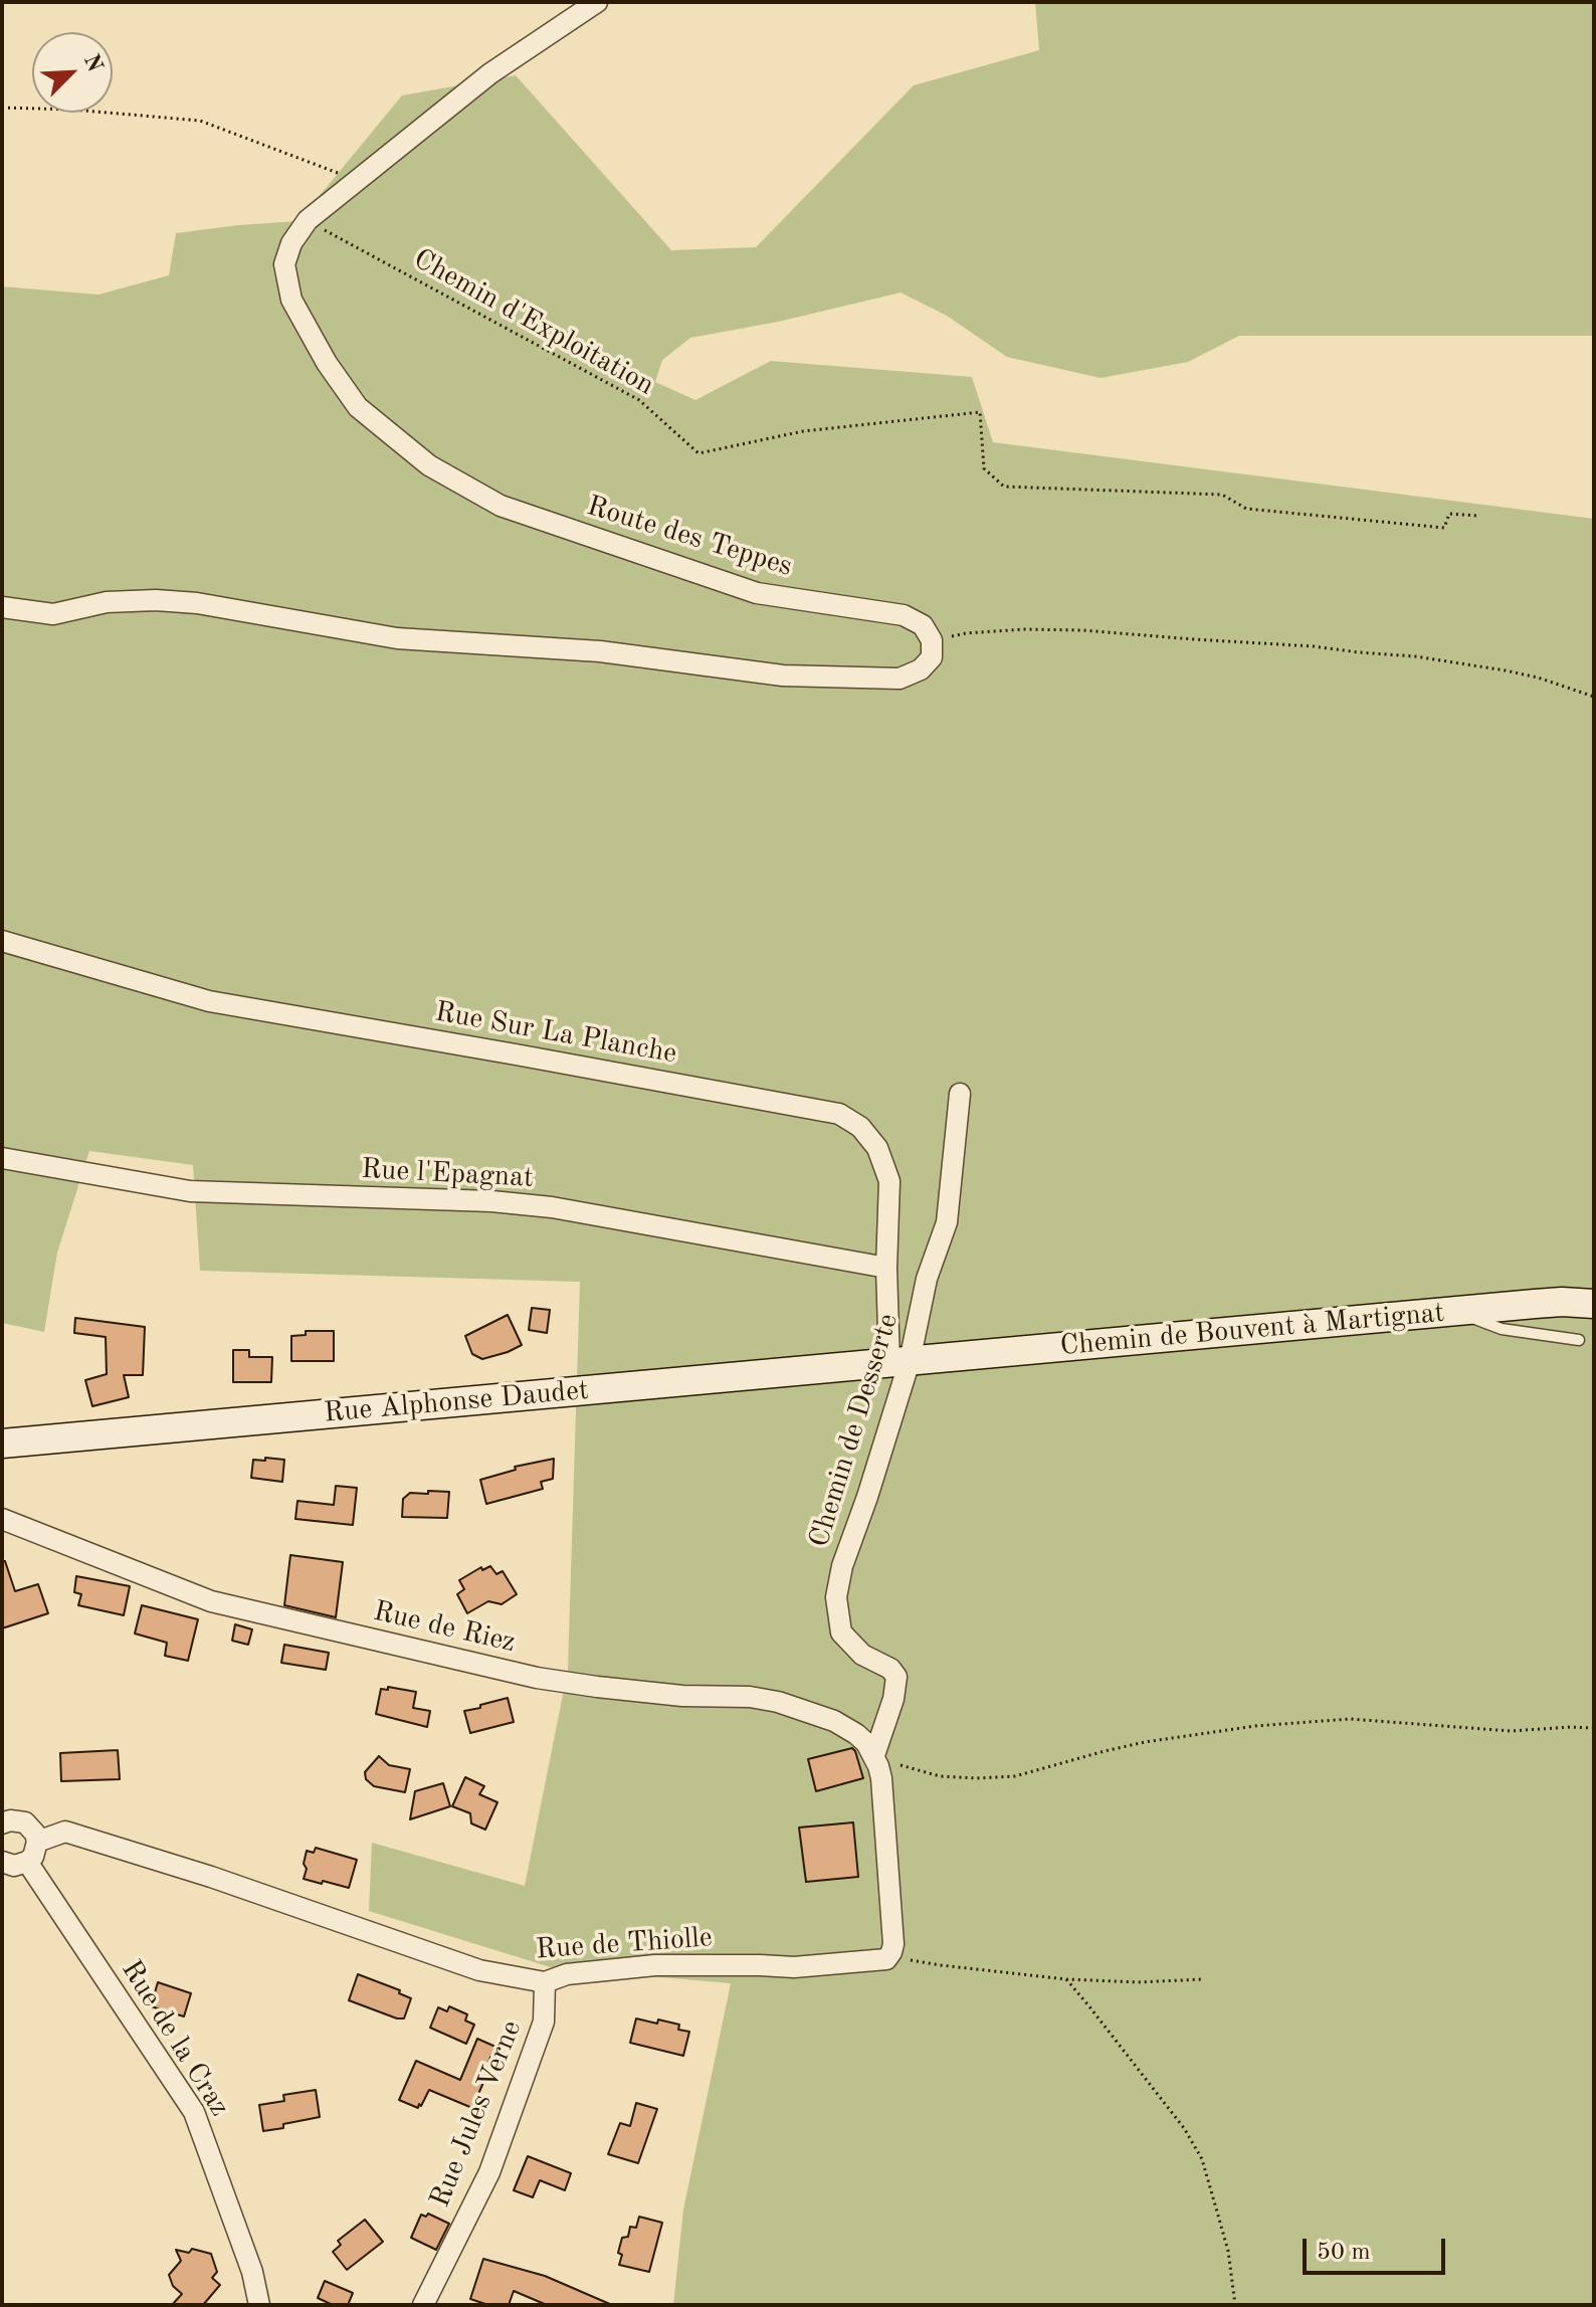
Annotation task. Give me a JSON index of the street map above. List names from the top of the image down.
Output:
{
  "streets": {
    "street": [
      "Route des Teppes",
      "Rue Sur La Planche",
      "Rue l'Epagnat",
      "Chemin de Bouvent à Martignat",
      "Rue Alphonse Daudet",
      "Chemin de Desserte",
      "Rue de Riez",
      "Rue de Thiolle",
      "Rue de la Craz",
      "Rue Jules Verne"
    ],
    "path": ["Chemin d'Exploitation"]
  },
  "crossings": [
    ["Chemin d'Exploitation", "Route des Teppes"],
    ["Rue Sur La Planche", "Rue l'Epagnat"],
    ["Rue Sur La Planche", "Chemin de Bouvent à Martignat"],
    ["Rue Sur La Planche", "Rue Alphonse Daudet"],
    ["Rue Sur La Planche", "Chemin de Desserte"],
    ["Chemin de Bouvent à Martignat", "Rue Alphonse Daudet"],
    ["Chemin de Bouvent à Martignat", "Chemin de Desserte"],
    ["Rue Alphonse Daudet", "Chemin de Desserte"],
    ["Chemin de Desserte", "Rue de Riez"],
    ["Rue de Thiolle", "Rue Jules Verne"]
  ],
  "scale_bar": "50 m",
  "north": "top right"
}
